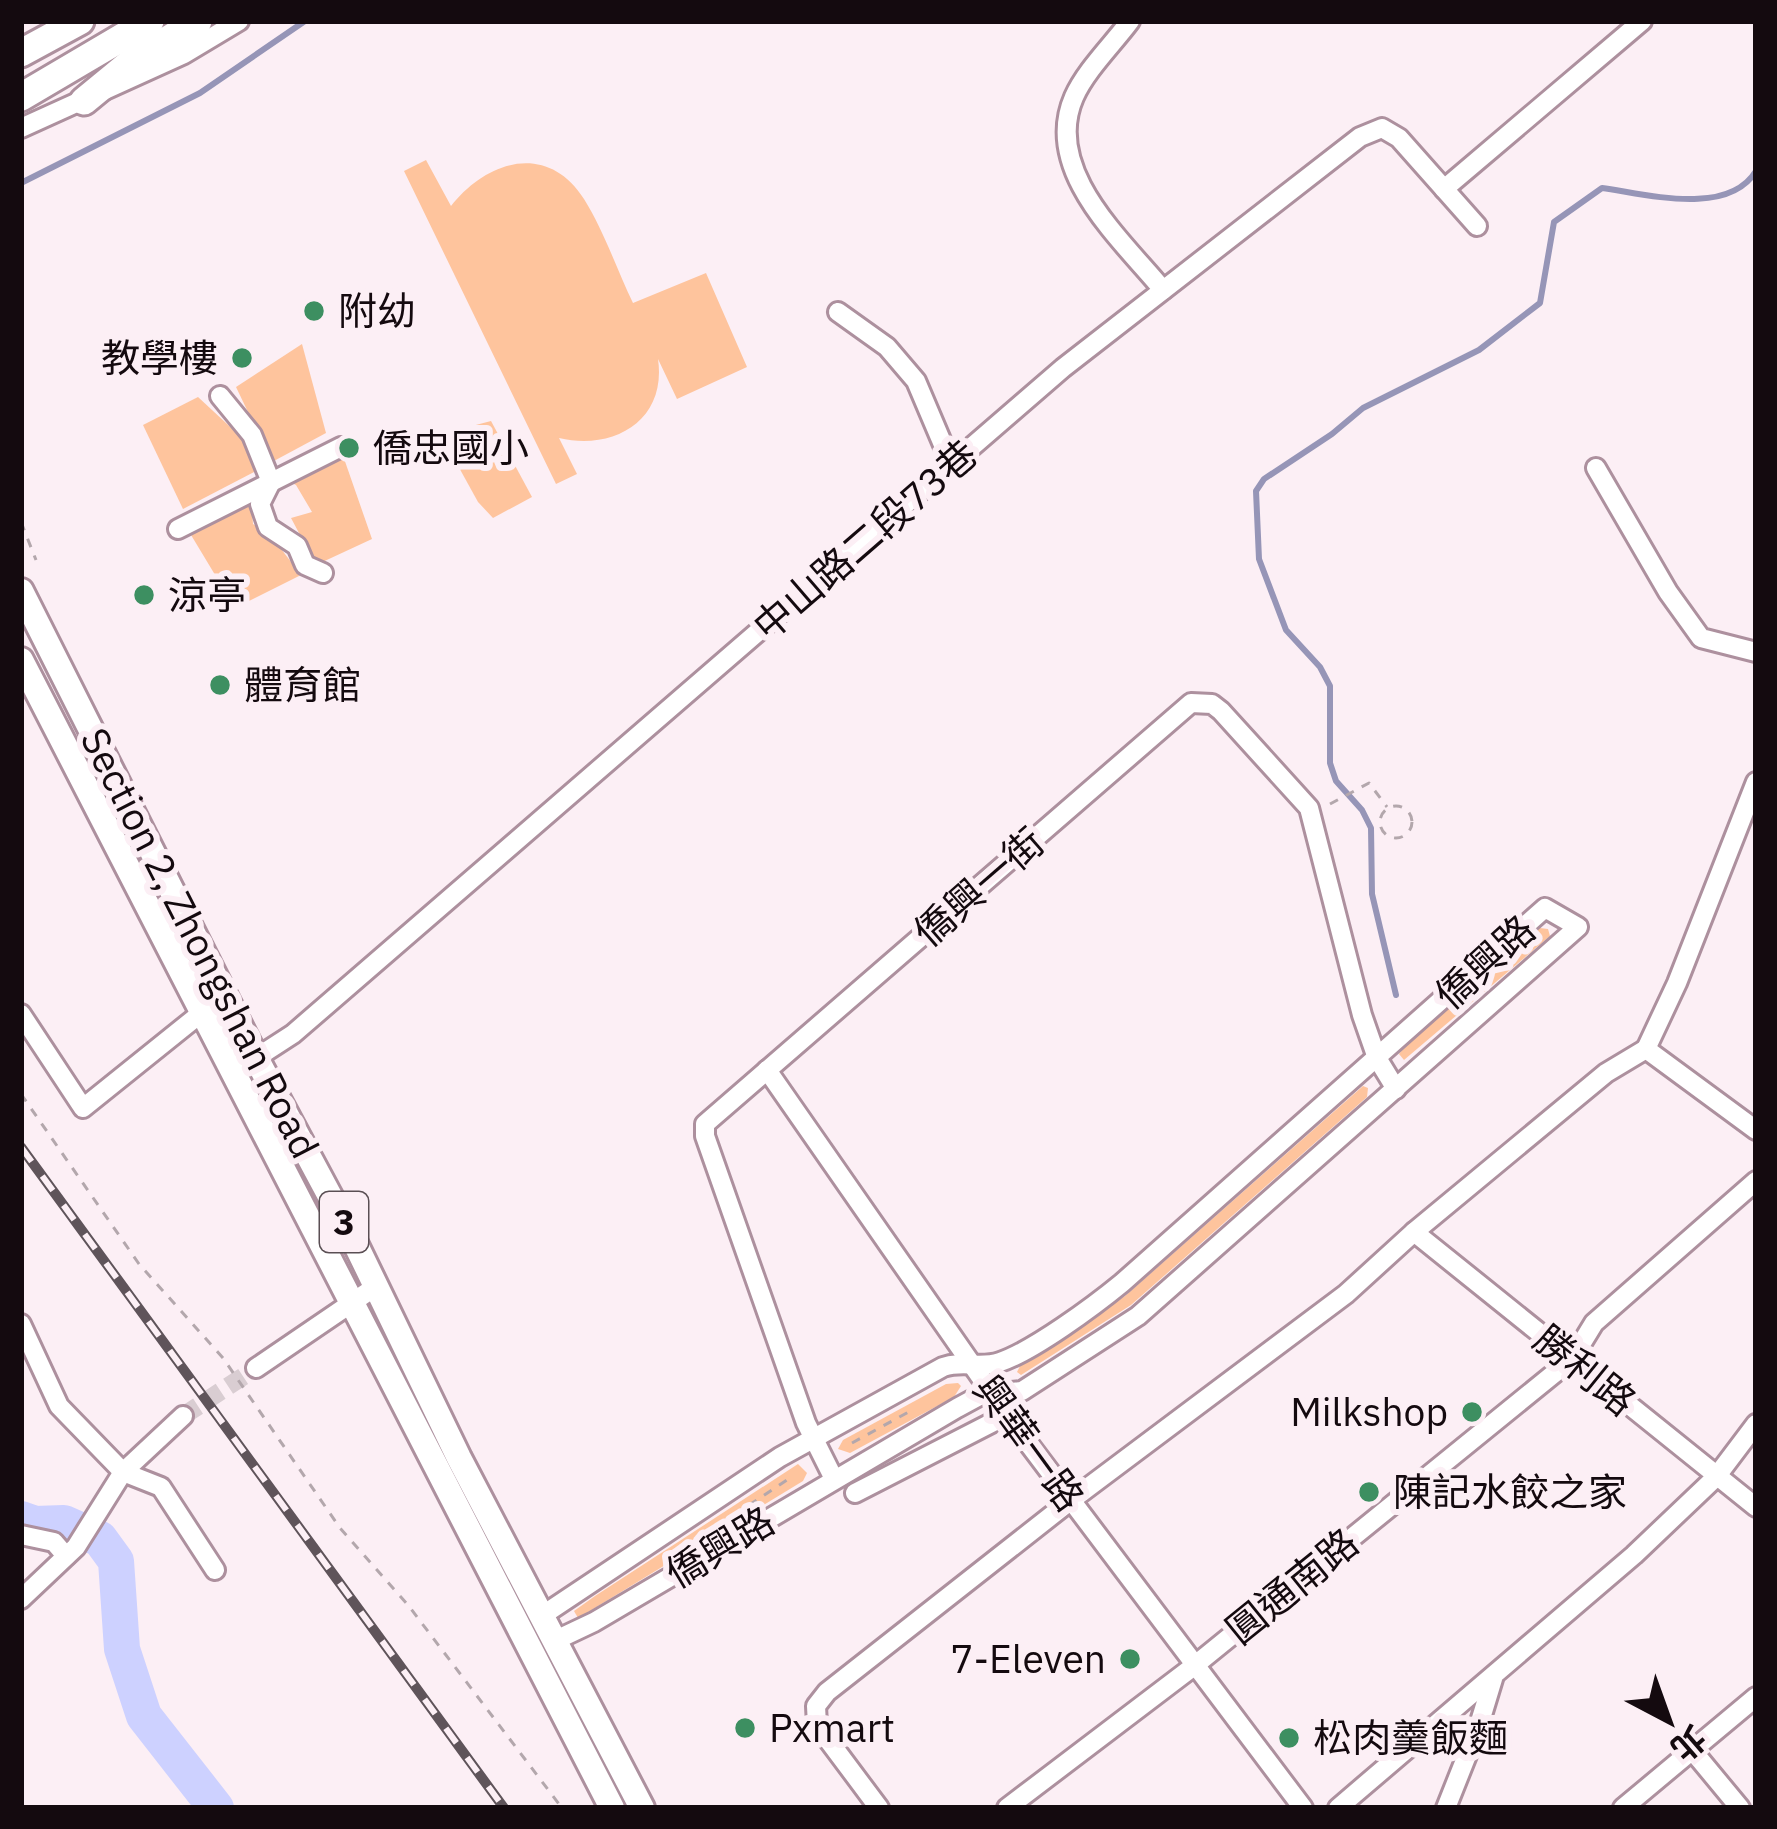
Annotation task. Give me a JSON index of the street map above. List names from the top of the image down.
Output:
{
  "streets": {
    "main road": ["Section 2, Zhongshan Road", "3"],
    "street": [
      "中山路二段73巷",
      "僑興一街",
      "僑興路",
      "勝利路",
      "興華一路",
      "圓通南路"
    ]
  },
  "crossings": [
    ["中山路二段73巷", "Section 2, Zhongshan Road"],
    ["僑興一街", "僑興路"],
    ["僑興一街", "興華一路"],
    ["Section 2, Zhongshan Road", "僑興路"],
    ["僑興路", "興華一路"],
    ["勝利路", "圓通南路"],
    ["興華一路", "圓通南路"]
  ],
  "places": [
    "附幼",
    "教學樓",
    "僑忠國小",
    "涼亭",
    "體育館",
    "Milkshop",
    "陳記水餃之家",
    "7-Eleven",
    "Pxmart",
    "松肉羹飯麵"
  ],
  "north": "bottom right"
}
